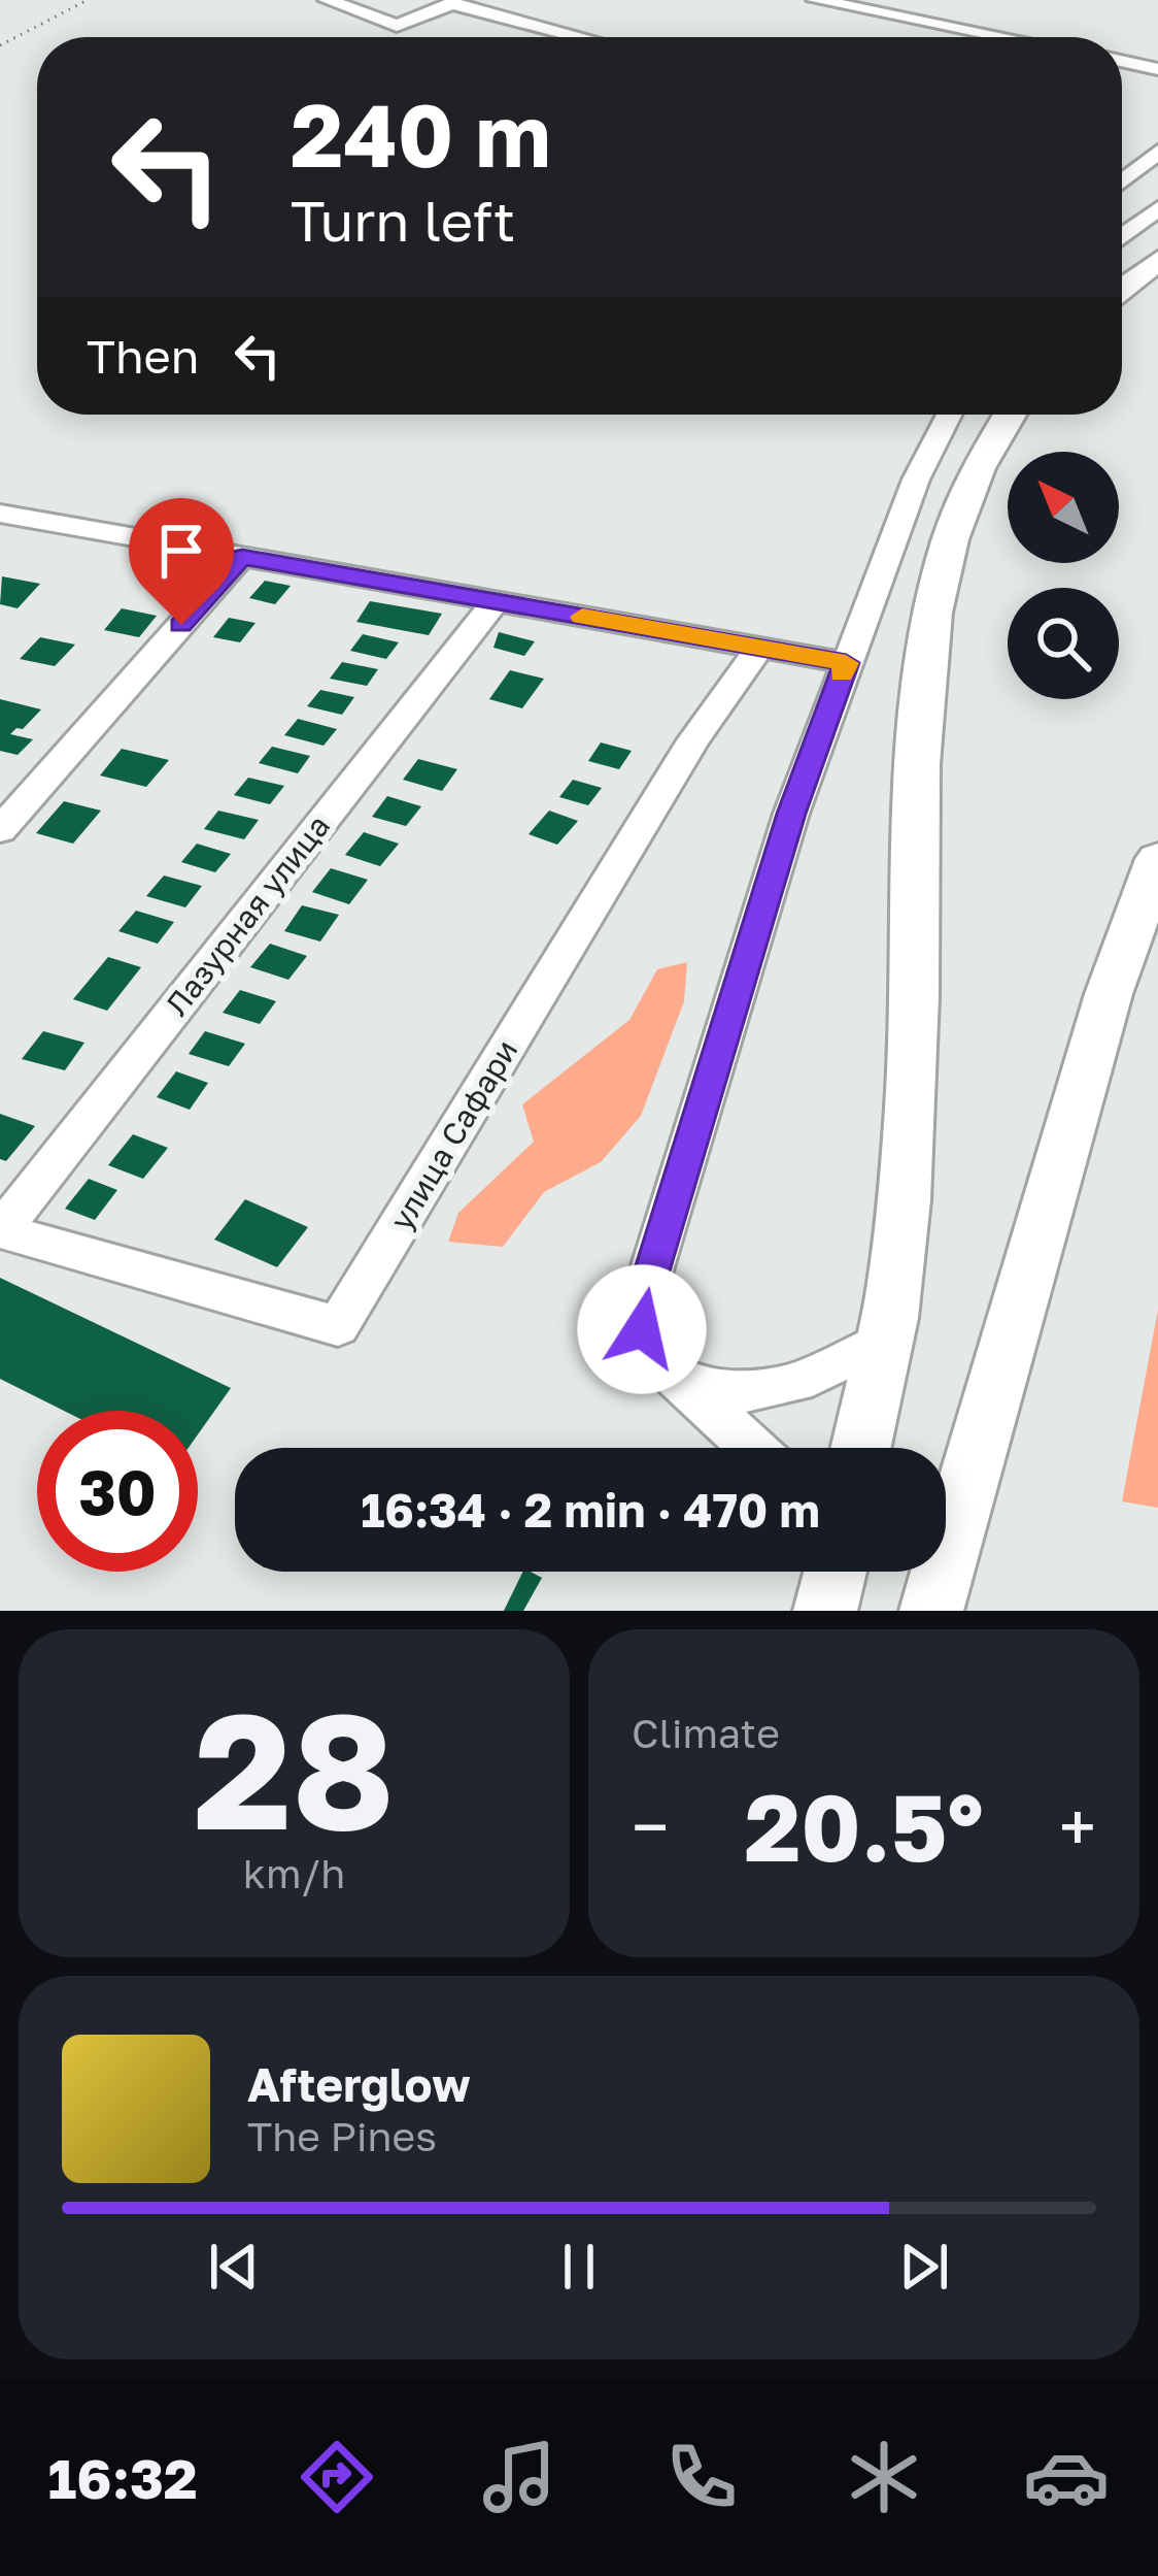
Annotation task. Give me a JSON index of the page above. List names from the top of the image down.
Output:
{
  "streets": {
    "street": ["Лазурная улица", "улица Сафари"]
  },
  "crossings": [
    ["Лазурная улица", "улица Сафари"]
  ],
  "north": "top left",
  "page": {
    "turn": ["240 m", "Turn left"],
    "then": "Then",
    "limit": "30",
    "trip": "16:34 · 2 min · 470 m",
    "tile": [
      ["28", "km/h"],
      "Climate"
    ],
    "heat": ["−", "20.5°", "+"],
    "song": ["Afterglow", "The Pines"],
    "tabs": "16:32"
  }
}
